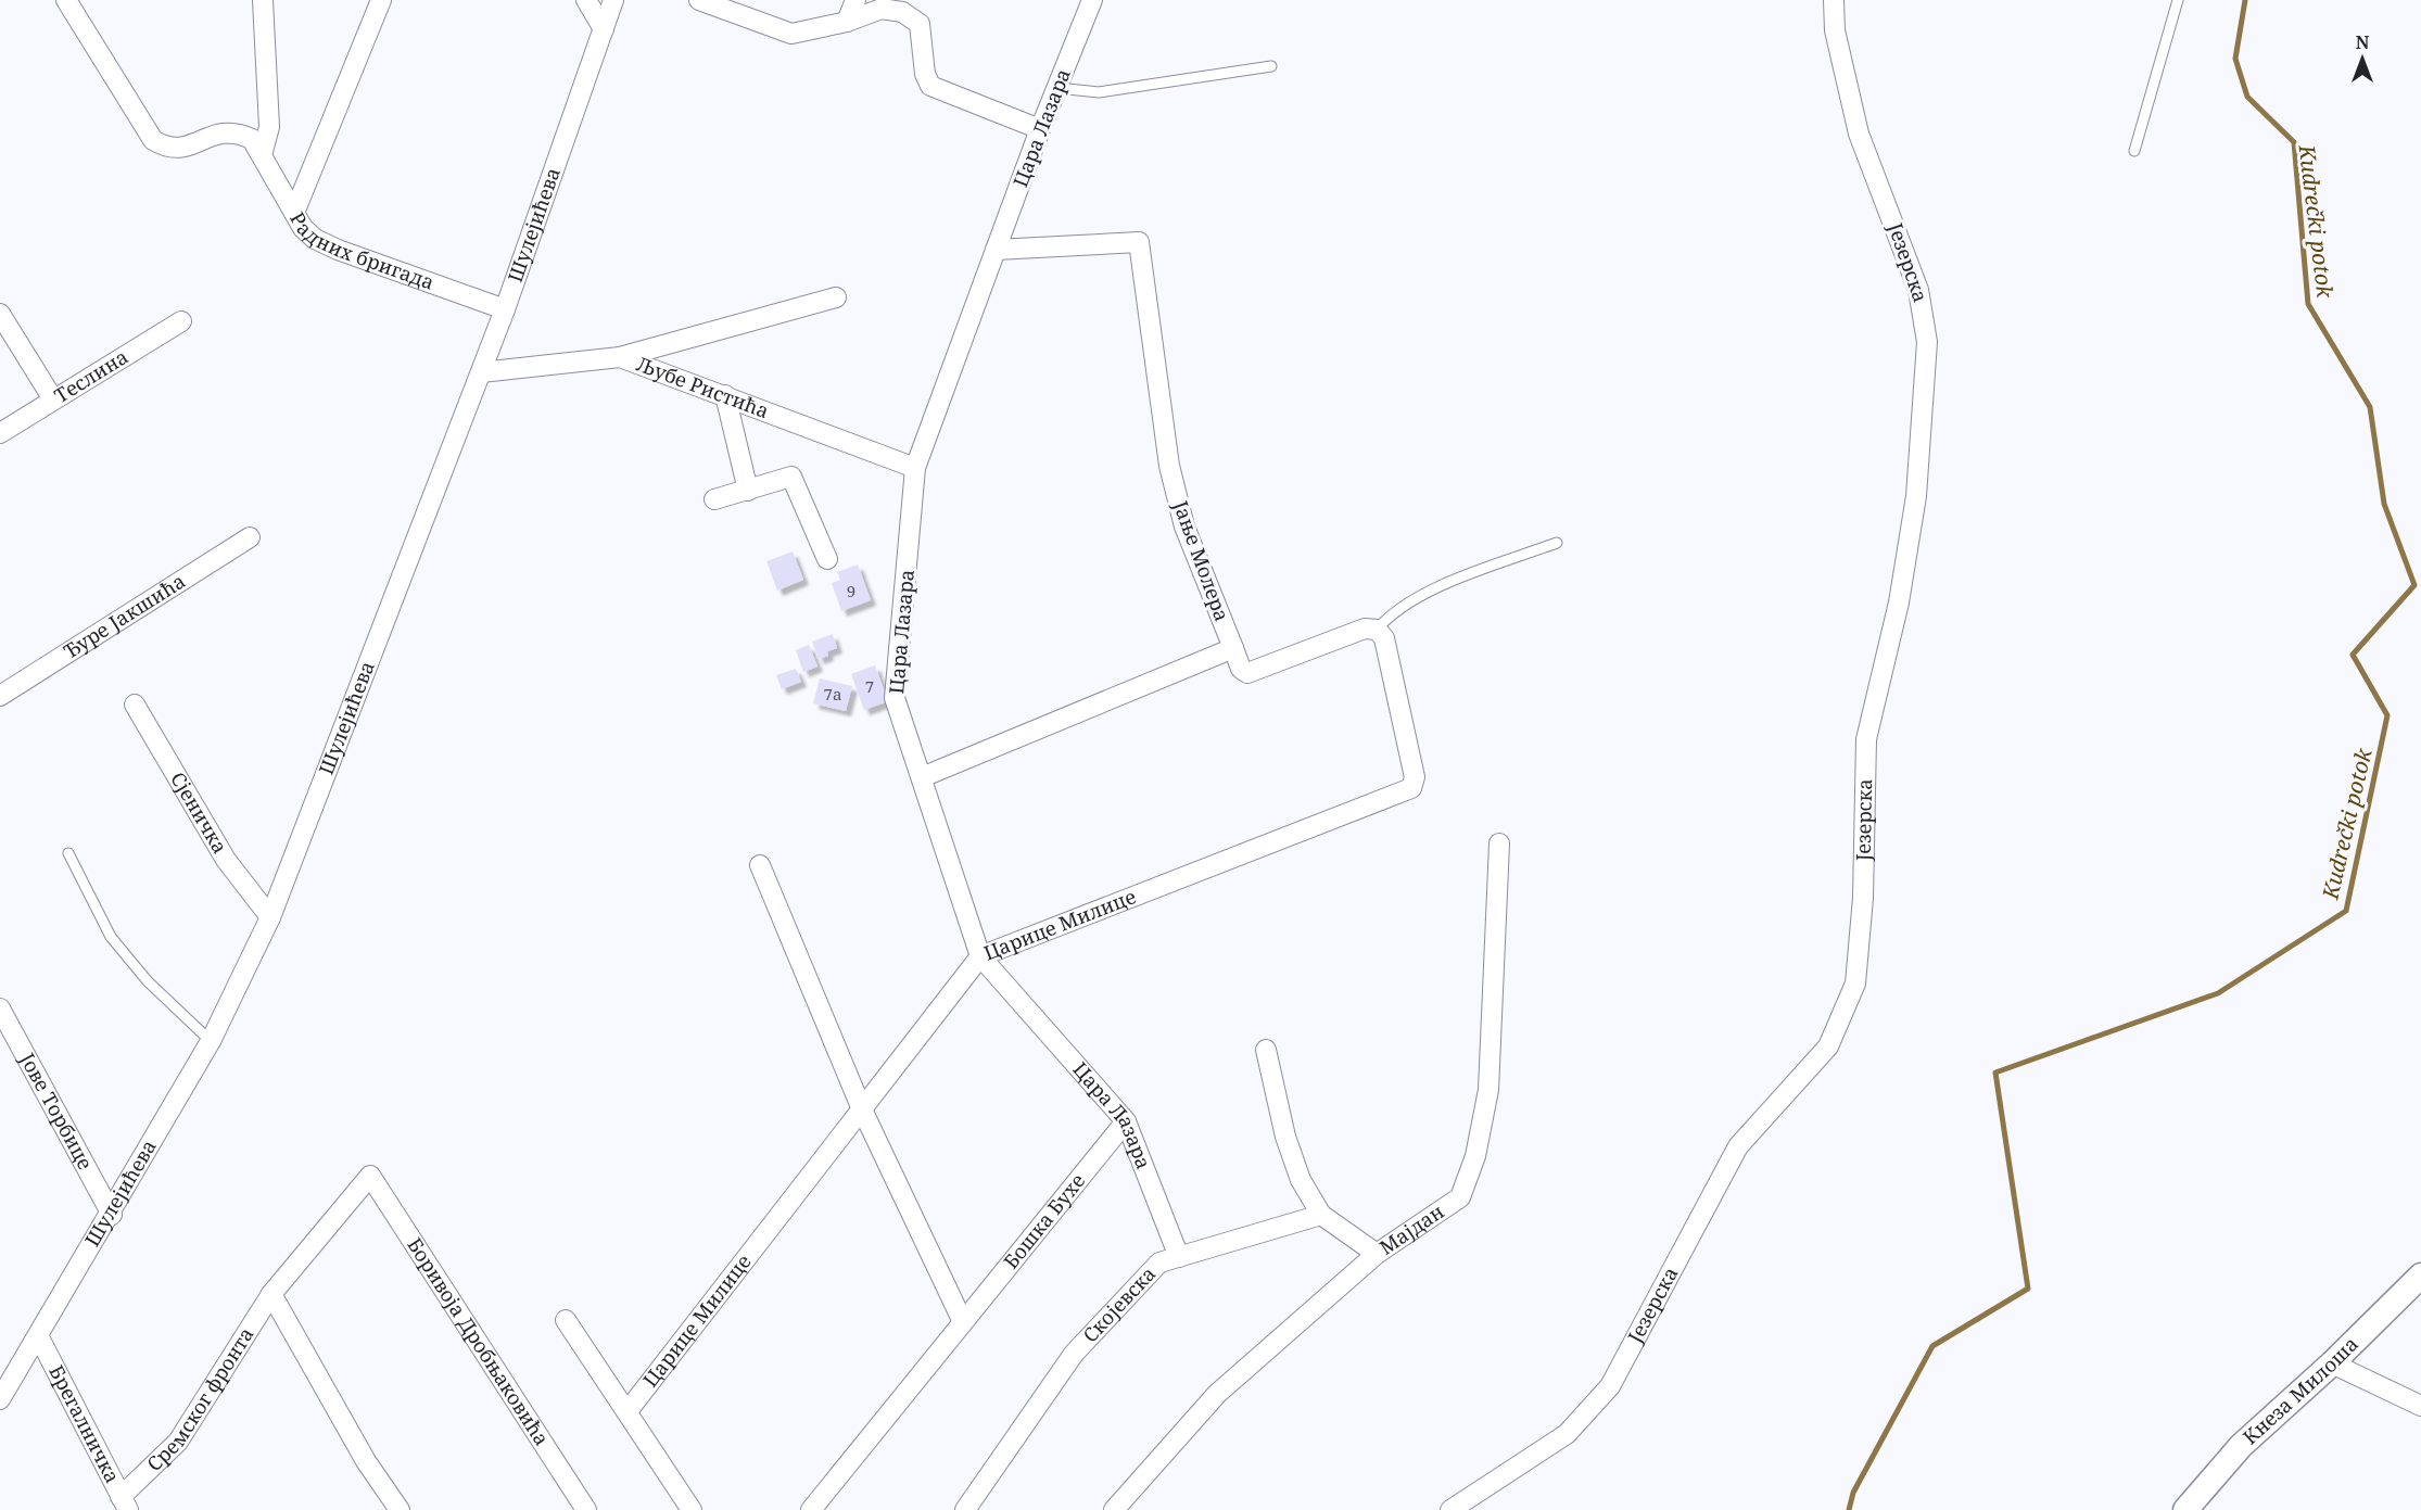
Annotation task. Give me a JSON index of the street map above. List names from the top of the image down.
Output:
{
  "streets": {
    "street": [
      "Цара Лазара",
      "Шулејићева",
      "Радних бригада",
      "Језерска",
      "Теслина",
      "Љубе Ристића",
      "Јање Молера",
      "Ђуре Јакшића",
      "Сјеничка",
      "Царице Милице",
      "Јове Торбице",
      "Бошка Бухе",
      "Мајдан",
      "Скојевска",
      "Боривоја Дробњаковића",
      "Кнеза Милоша",
      "Сремског фронта",
      "Брегалничка"
    ]
  },
  "crossings": [
    ["Цара Лазара", "Љубе Ристића"],
    ["Цара Лазара", "Јање Молера"],
    ["Цара Лазара", "Царице Милице"],
    ["Цара Лазара", "Бошка Бухе"],
    ["Цара Лазара", "Скојевска"],
    ["Шулејићева", "Радних бригада"],
    ["Шулејићева", "Љубе Ристића"],
    ["Шулејићева", "Сјеничка"],
    ["Шулејићева", "Јове Торбице"],
    ["Шулејићева", "Брегалничка"],
    ["Боривоја Дробњаковића", "Сремског фронта"],
    ["Сремског фронта", "Брегалничка"]
  ],
  "water": ["Kudrečki potok"],
  "house_numbers": ["9", "7", "7a"],
  "north": "top"
}
